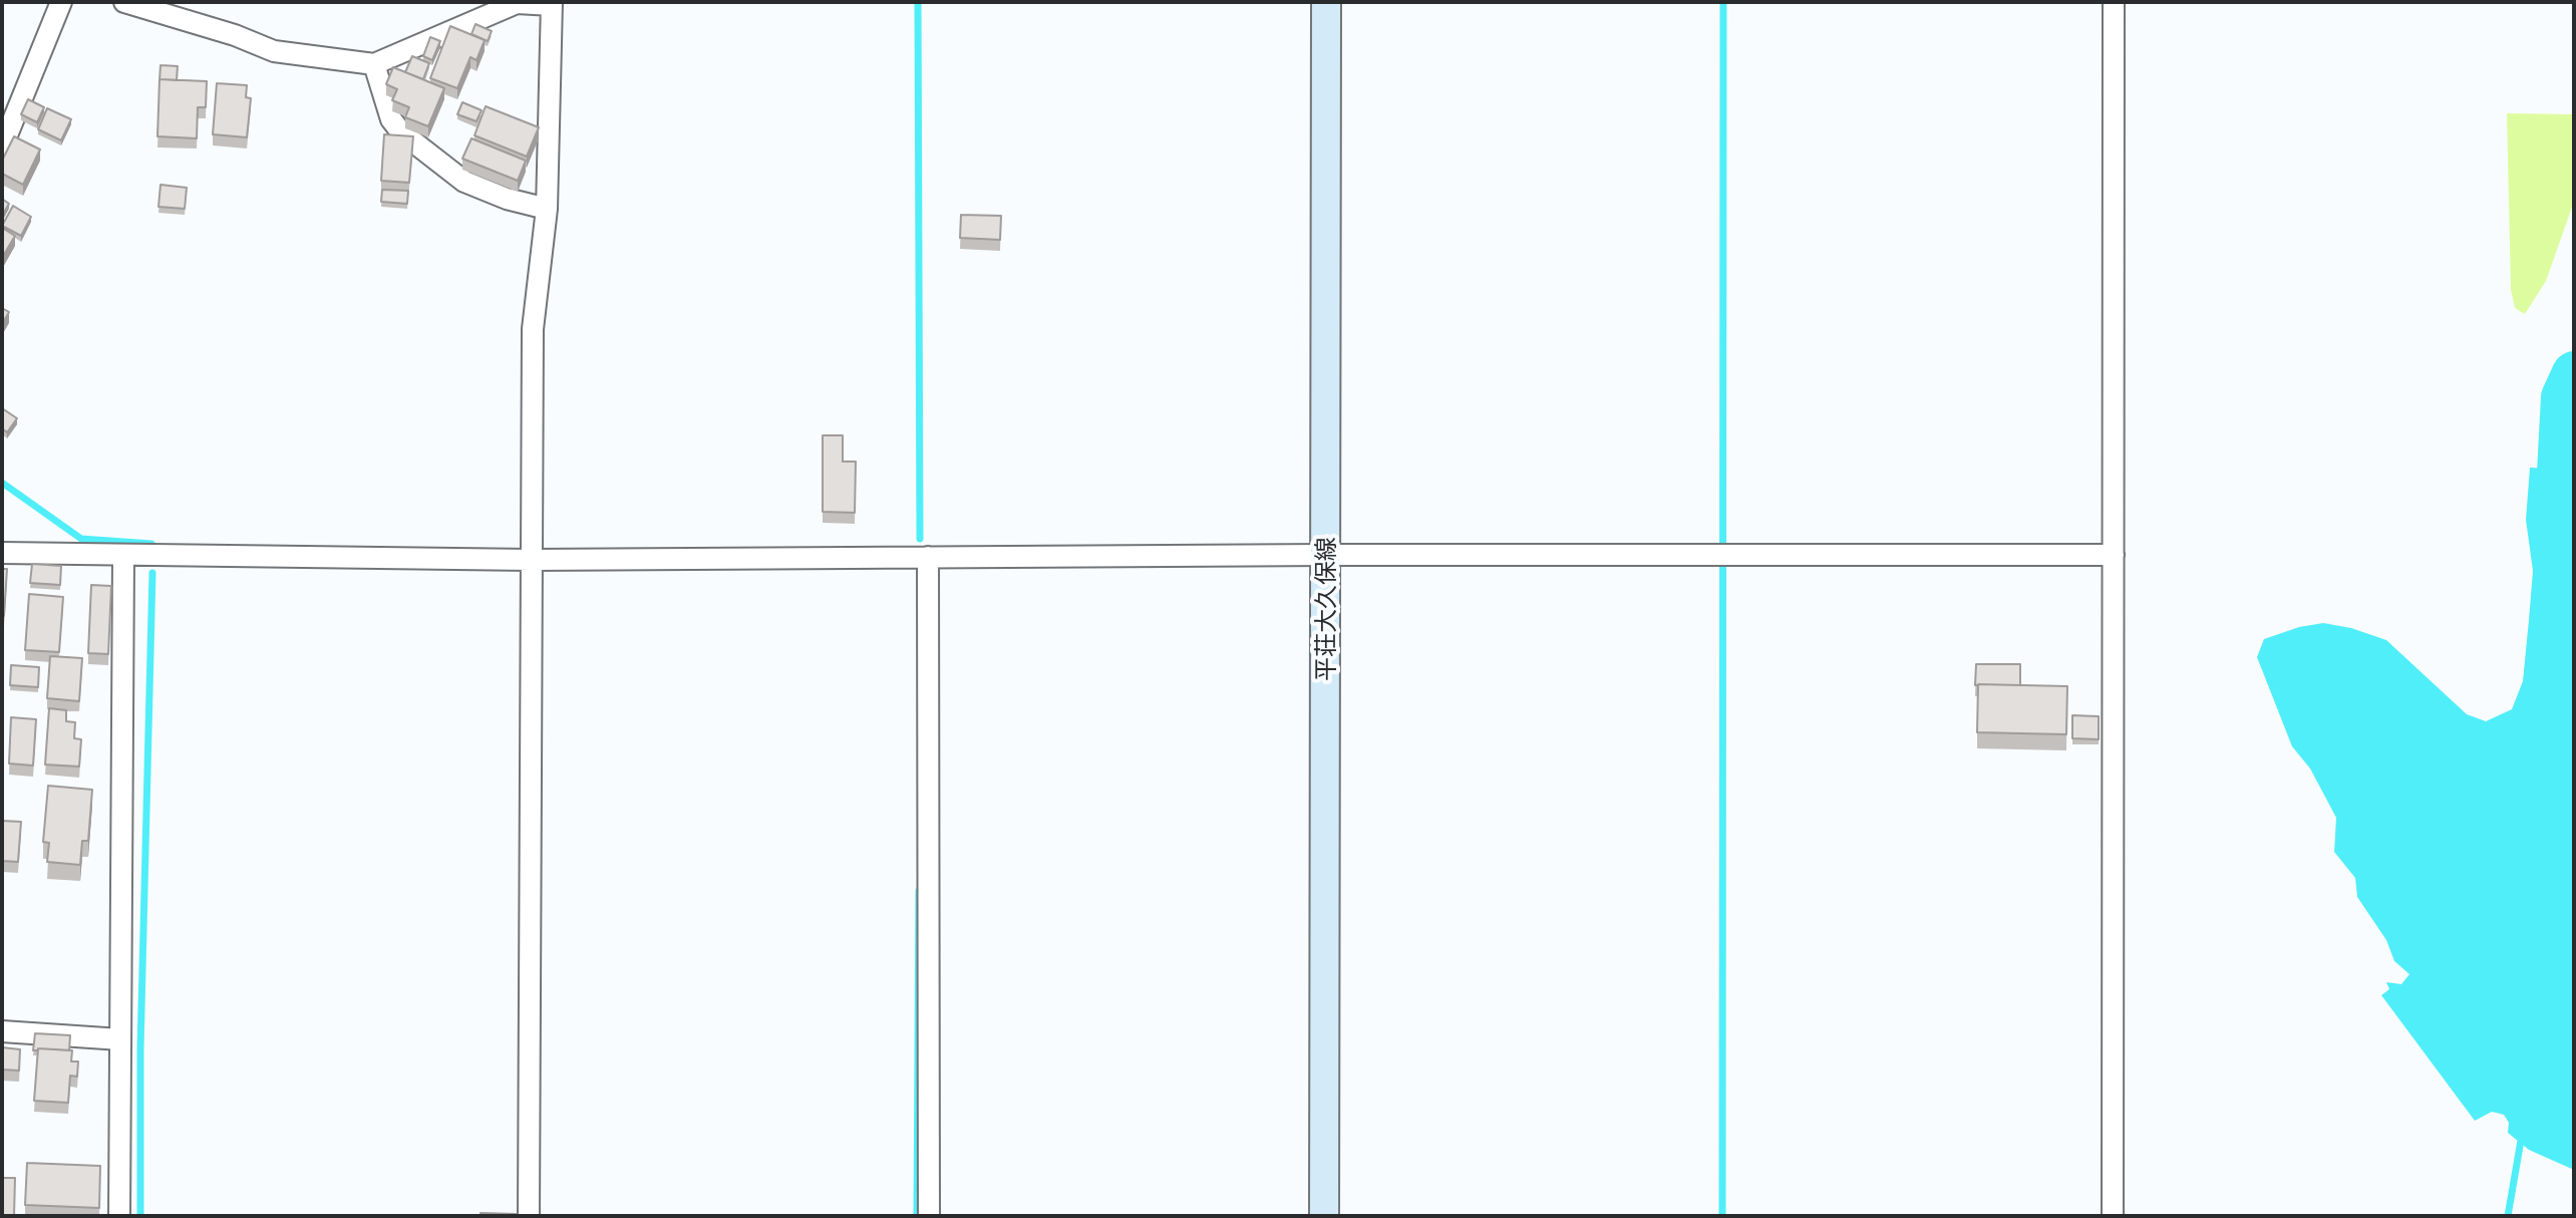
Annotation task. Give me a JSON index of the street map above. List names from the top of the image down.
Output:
{
  "streets": {
    "main road": ["平荘大久保線"]
  }
}
